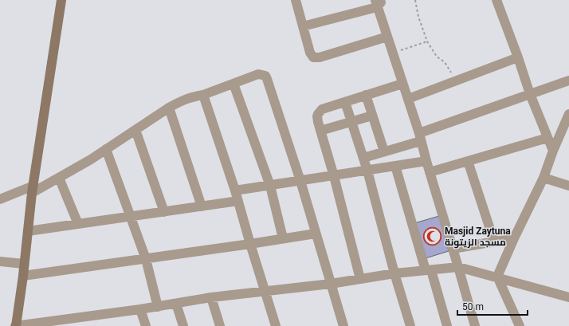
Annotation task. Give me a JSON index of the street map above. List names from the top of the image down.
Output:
{
  "places": {
    "mosque": ["Masjid Zaytuna مسجد الزيتونة"]
  },
  "scale_bar": "50 m"
}
